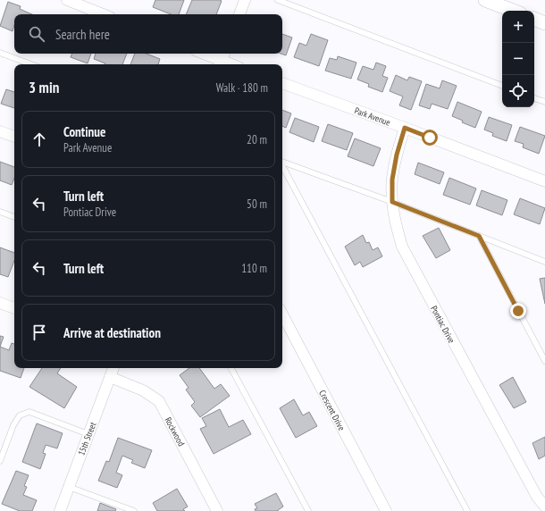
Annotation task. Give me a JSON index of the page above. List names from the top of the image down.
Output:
{
  "streets": {
    "street": [
      "Park Avenue",
      "Pontiac Drive",
      "Crescent Drive",
      "Rockwood",
      "15th Street"
    ]
  },
  "crossings": [
    ["Park Avenue", "Pontiac Drive"],
    ["Rockwood", "15th Street"]
  ],
  "page": {
    "map_buttons": ["+", "−"],
    "search": "Search here",
    "heading": ["3 min", "Walk · 180 m"],
    "list": [
      ["Continue", "Park Avenue", "20 m"],
      ["Turn left", "Pontiac Drive", "50 m"],
      ["Turn left", "110 m"],
      "Arrive at destination"
    ]
  }
}
